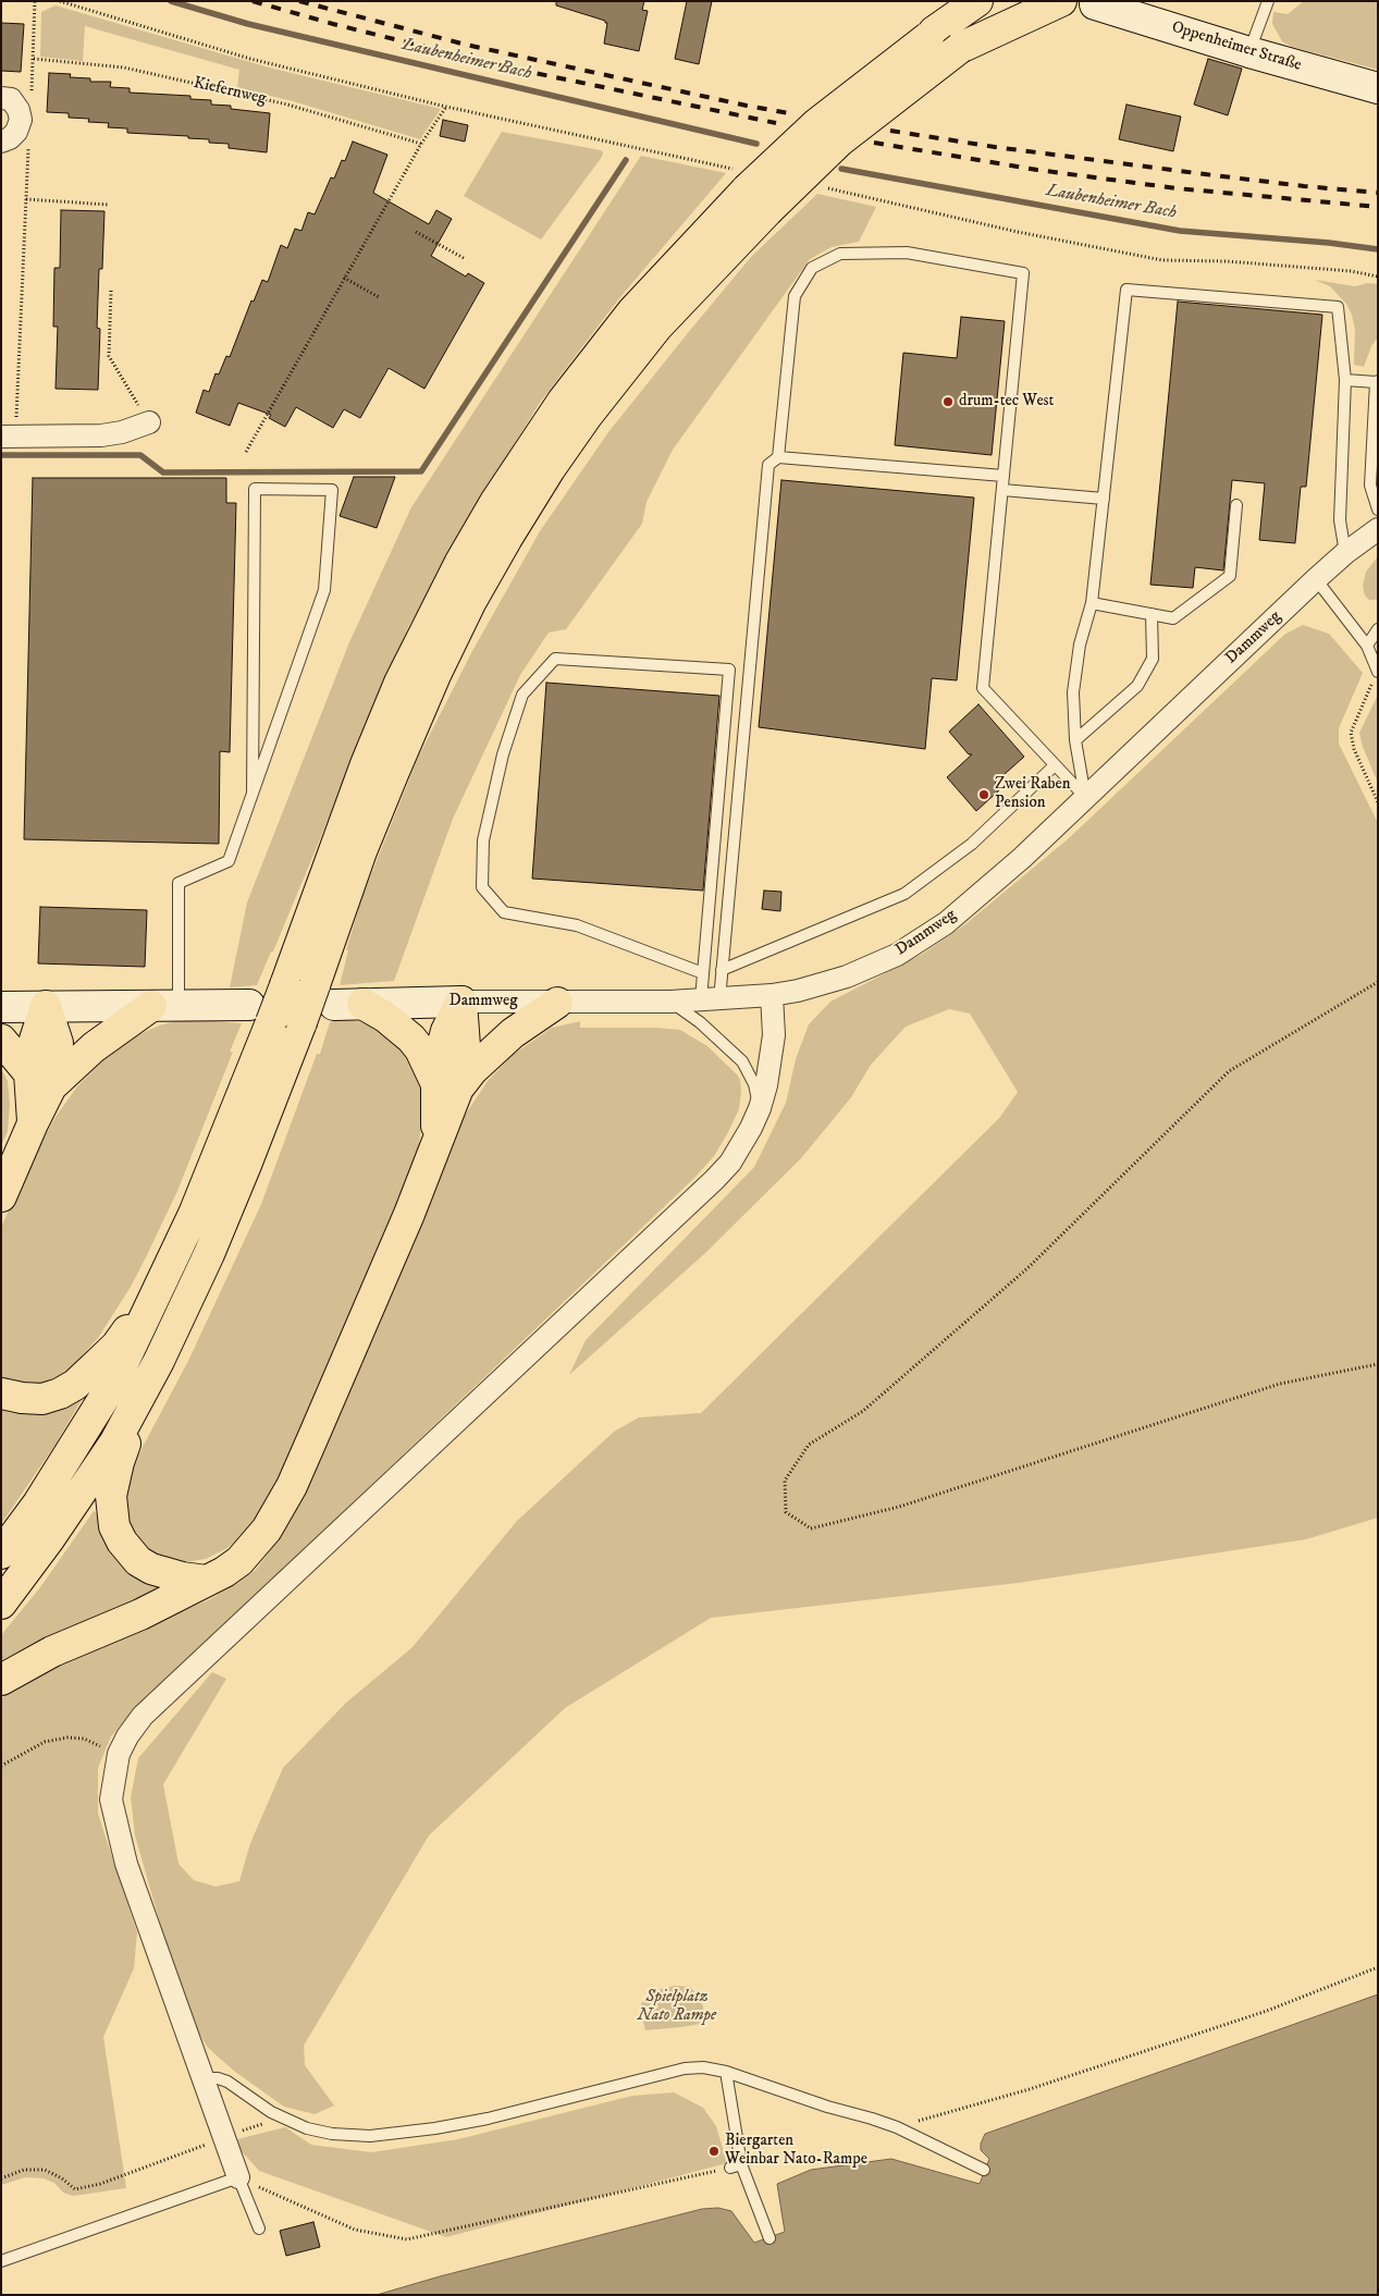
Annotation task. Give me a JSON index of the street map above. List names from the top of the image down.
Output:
{
  "streets": {
    "street": ["Oppenheimer Straße", "Dammweg"],
    "path": ["Kiefernweg"]
  },
  "water": ["Laubenheimer Bach"],
  "parks": ["Spielplatz Nato Rampe"],
  "places": ["drum-tec West", "Zwei Raben Pension", "Biergarten Weinbar Nato-Rampe"]
}
